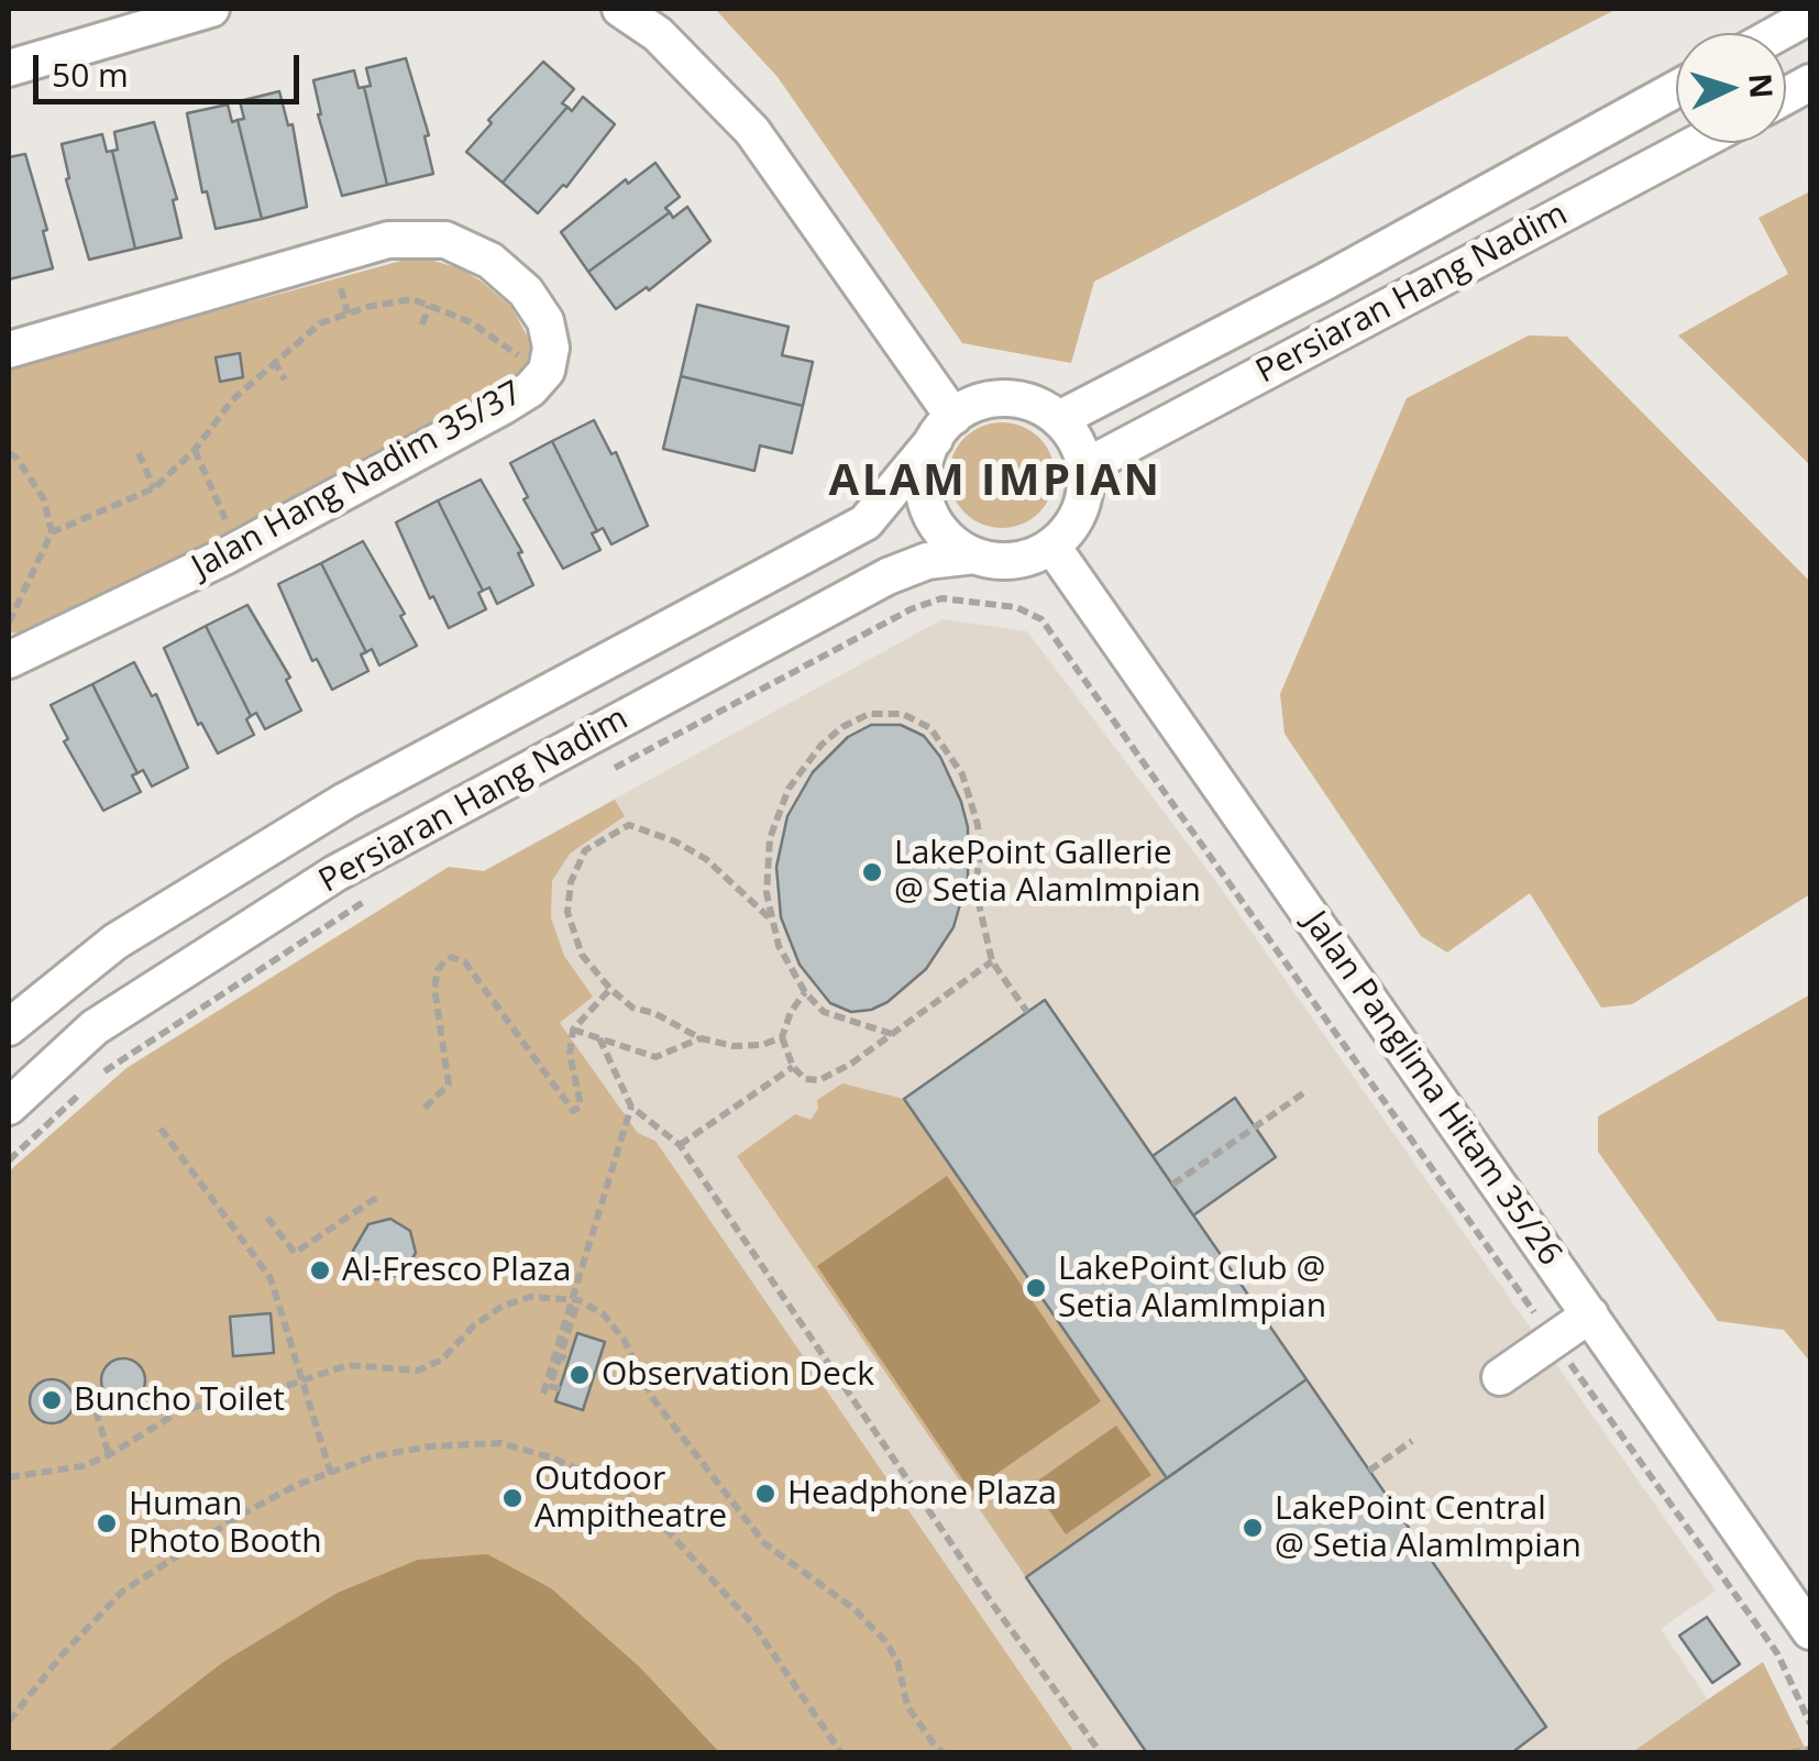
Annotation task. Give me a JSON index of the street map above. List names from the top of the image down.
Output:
{
  "streets": {
    "street": ["Persiaran Hang Nadim", "Jalan Hang Nadim 35/37", "Jalan Panglima Hitam 35/26"]
  },
  "crossings": [
    ["Persiaran Hang Nadim", "Jalan Panglima Hitam 35/26"]
  ],
  "districts": ["ALAM IMPIAN"],
  "places": [
    "LakePoint Gallerie @ Setia AlamImpian",
    "Al-Fresco Plaza",
    "LakePoint Club @ Setia AlamImpian",
    "Observation Deck",
    "Buncho Toilet",
    "Headphone Plaza",
    "Outdoor Ampitheatre",
    "Human Photo Booth",
    "LakePoint Central @ Setia AlamImpian"
  ],
  "scale_bar": "50 m",
  "north": "right"
}
